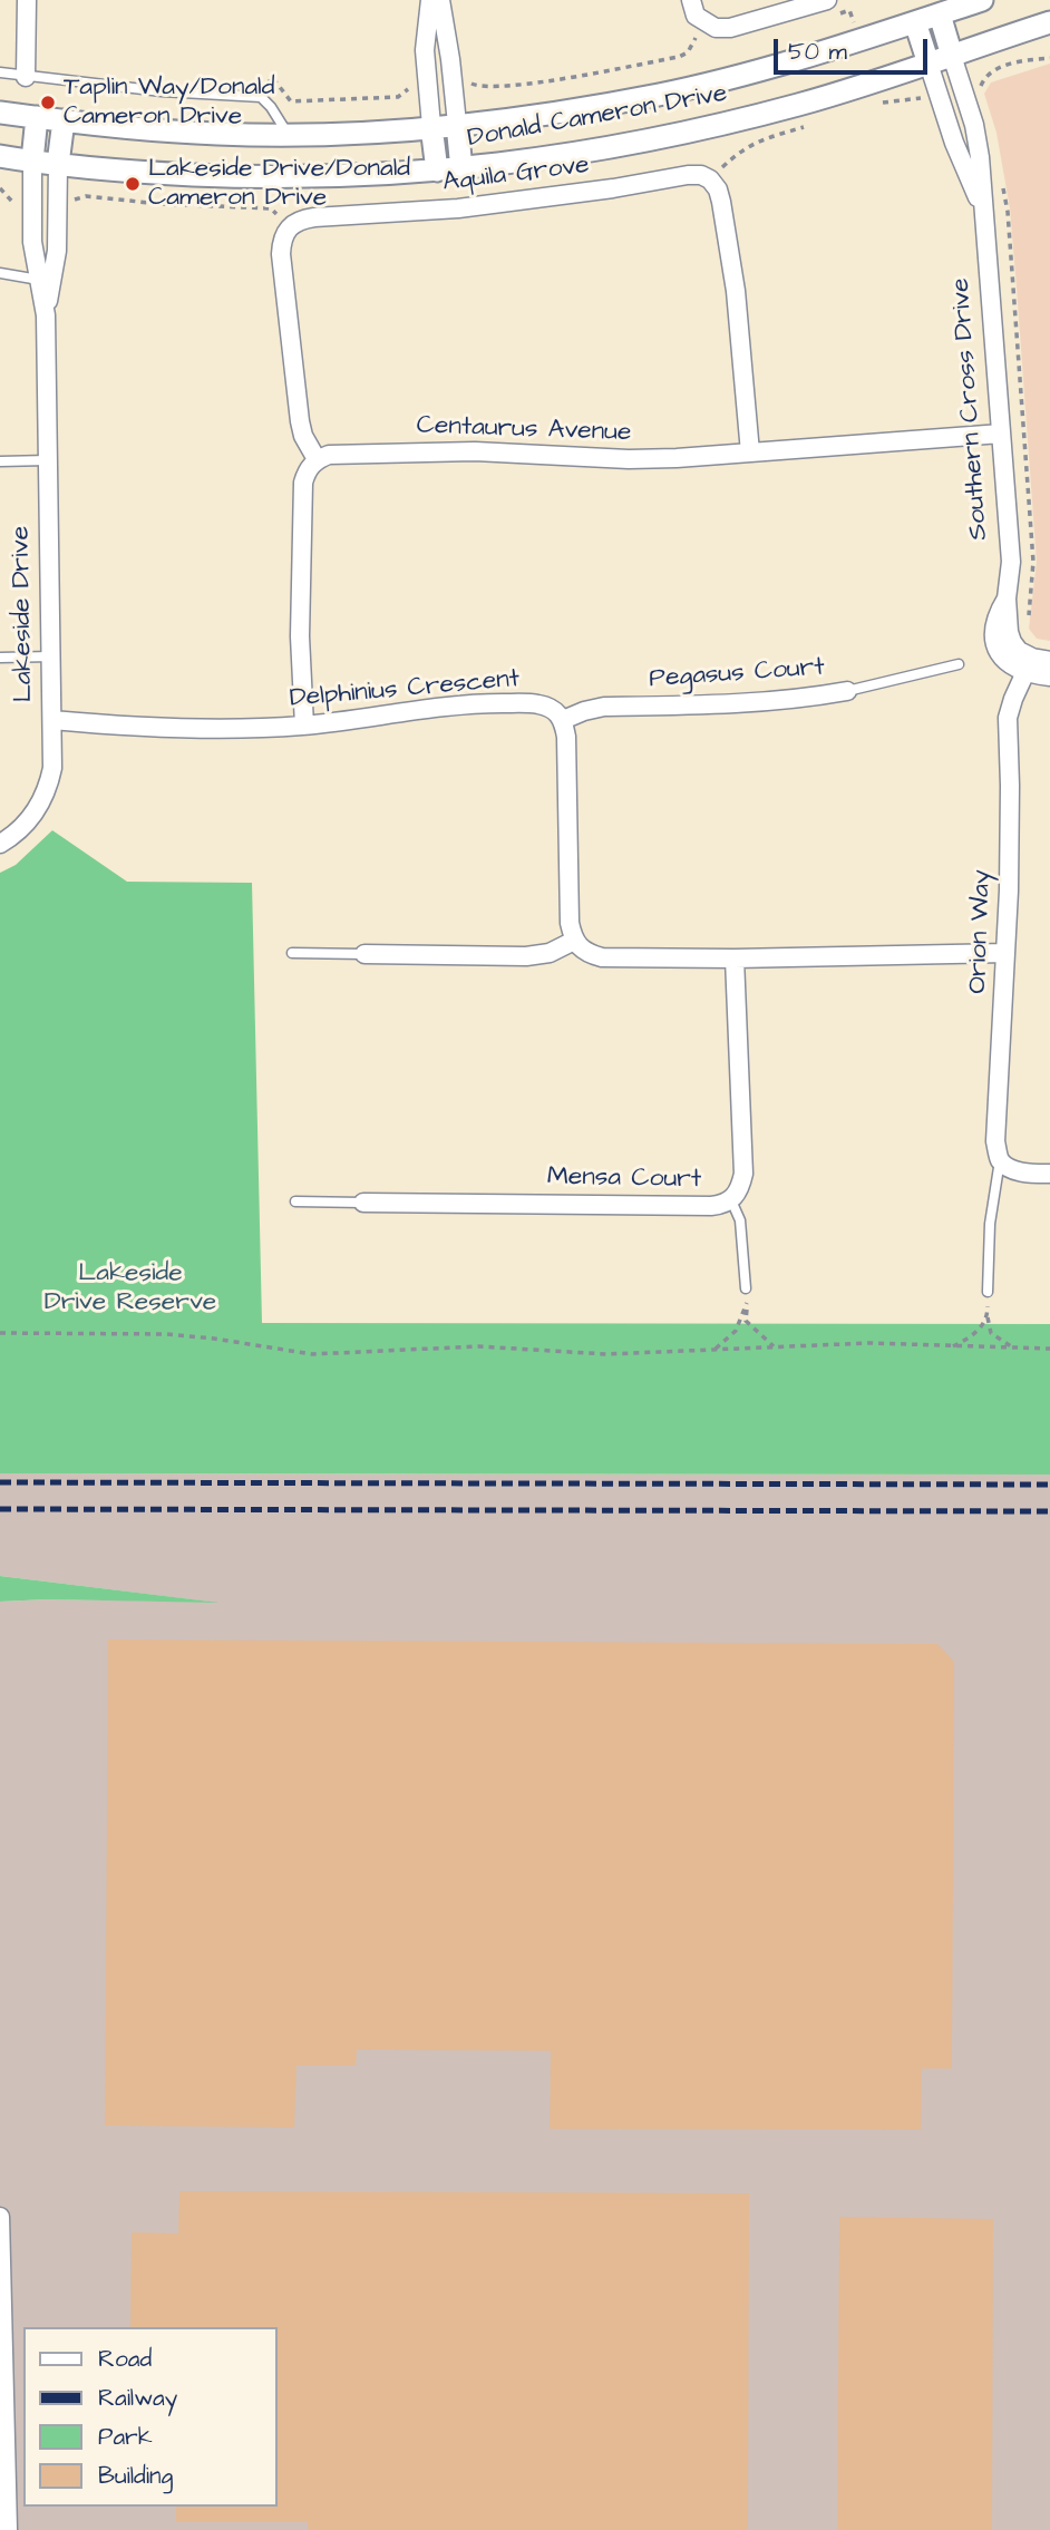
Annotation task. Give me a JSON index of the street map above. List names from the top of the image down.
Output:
{
  "streets": {
    "street": [
      "Donald Cameron Drive",
      "Aquila Grove",
      "Southern Cross Drive",
      "Centaurus Avenue",
      "Lakeside Drive",
      "Pegasus Court",
      "Delphinius Crescent",
      "Orion Way",
      "Mensa Court"
    ]
  },
  "crossings": [
    ["Donald Cameron Drive", "Southern Cross Drive"],
    ["Donald Cameron Drive", "Lakeside Drive"],
    ["Aquila Grove", "Centaurus Avenue"],
    ["Southern Cross Drive", "Centaurus Avenue"],
    ["Southern Cross Drive", "Orion Way"],
    ["Lakeside Drive", "Delphinius Crescent"],
    ["Pegasus Court", "Delphinius Crescent"]
  ],
  "parks": ["Lakeside Drive Reserve"],
  "places": ["Taplin Way/Donald Cameron Drive", "Lakeside Drive/Donald Cameron Drive"],
  "legend": [
    "Road",
    "Railway",
    "Park",
    "Building"
  ],
  "scale_bar": "50 m"
}
